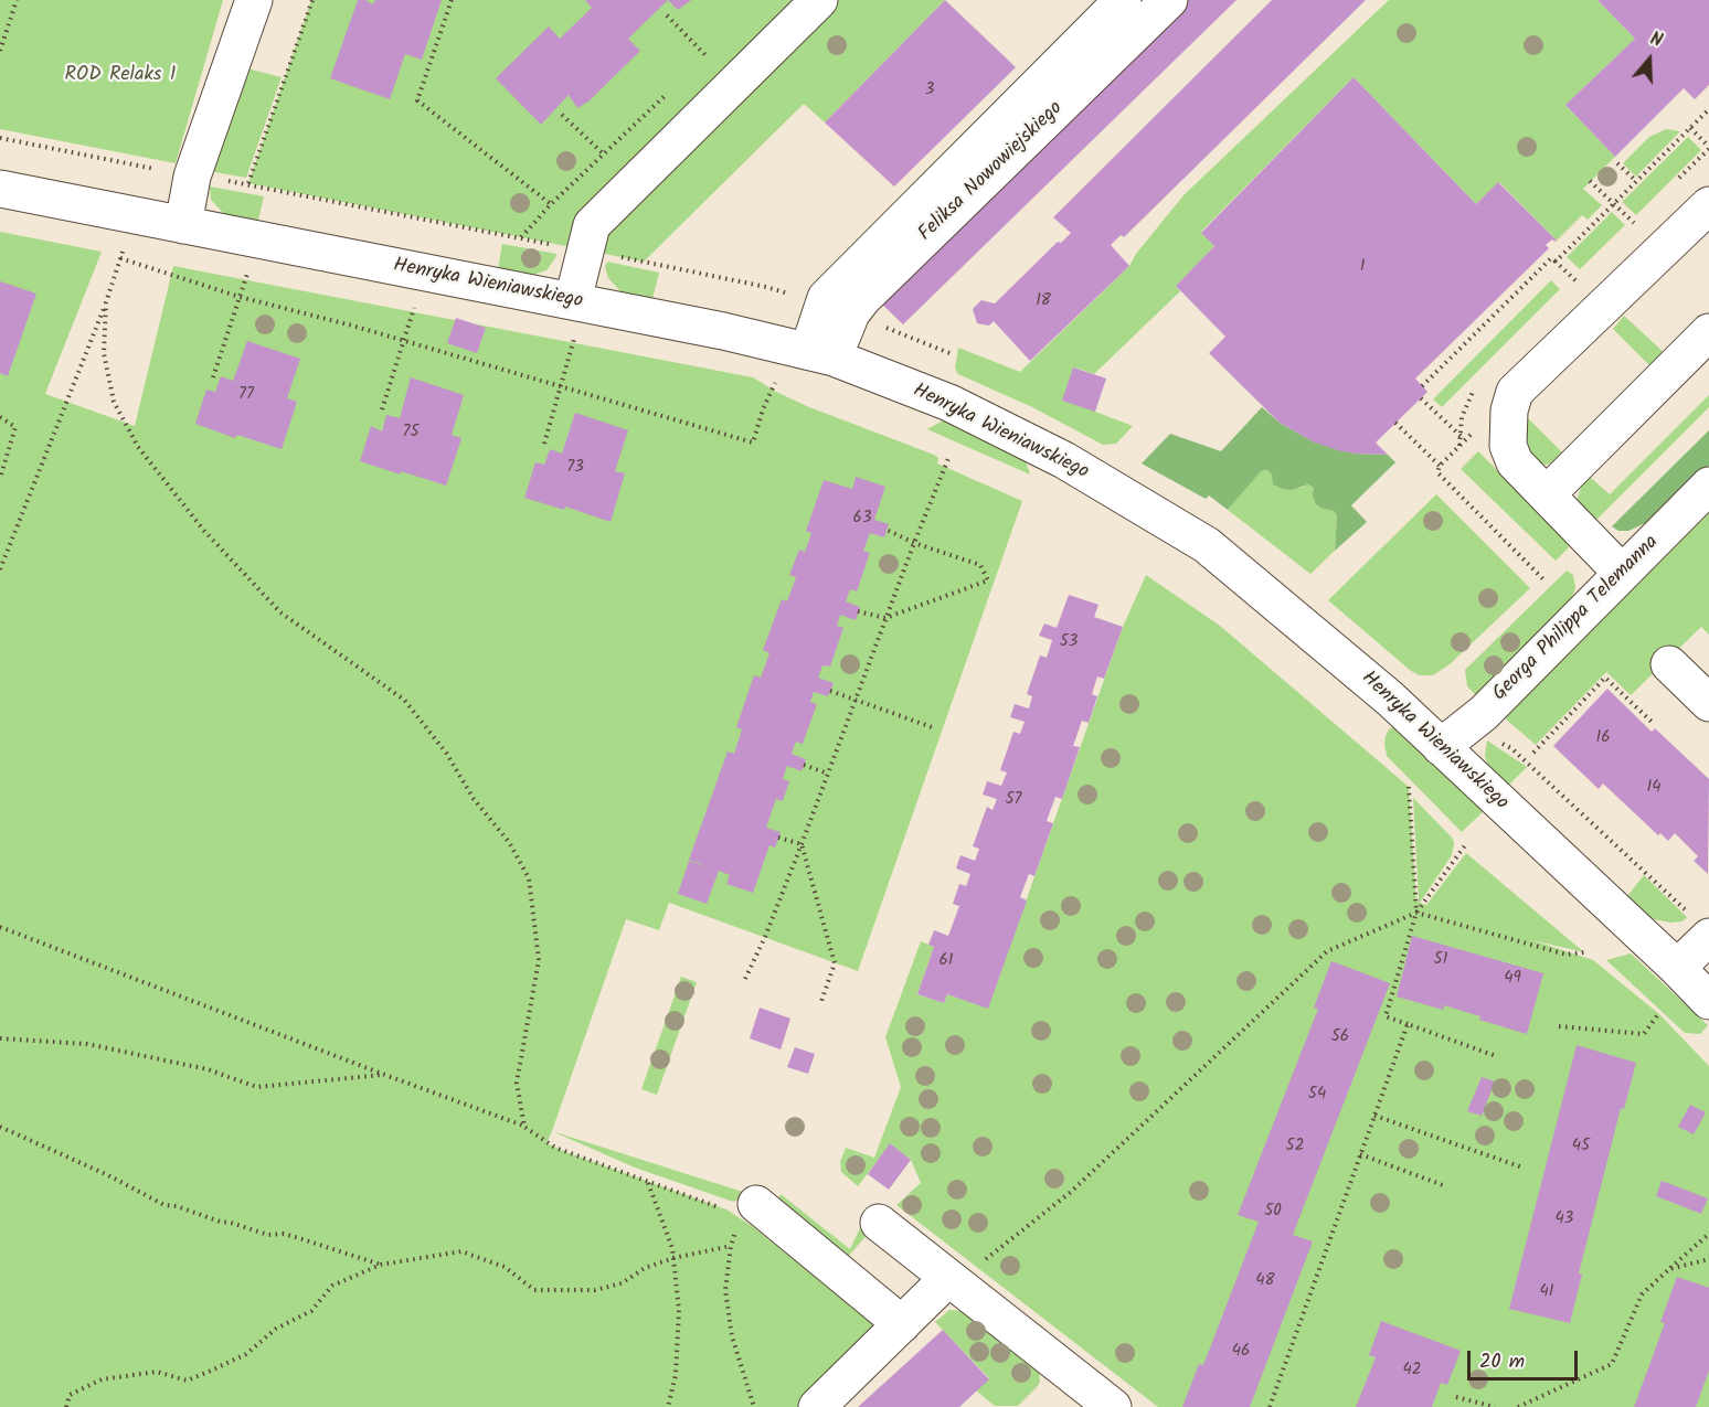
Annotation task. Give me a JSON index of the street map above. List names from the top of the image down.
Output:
{
  "streets": {
    "street": ["Feliksa Nowowiejskiego", "Henryka Wieniawskiego", "Georga Philippa Telemanna"]
  },
  "crossings": [
    ["Feliksa Nowowiejskiego", "Henryka Wieniawskiego"],
    ["Henryka Wieniawskiego", "Georga Philippa Telemanna"]
  ],
  "parks": ["ROD Relaks 1"],
  "house_numbers": [
    "3",
    "1",
    "18",
    "77",
    "75",
    "73",
    "63",
    "53",
    "16",
    "14",
    "57",
    "51",
    "61",
    "49",
    "56",
    "54",
    "52",
    "45",
    "50",
    "43",
    "48",
    "41",
    "46",
    "42"
  ],
  "scale_bar": "20 m",
  "north": "top"
}
